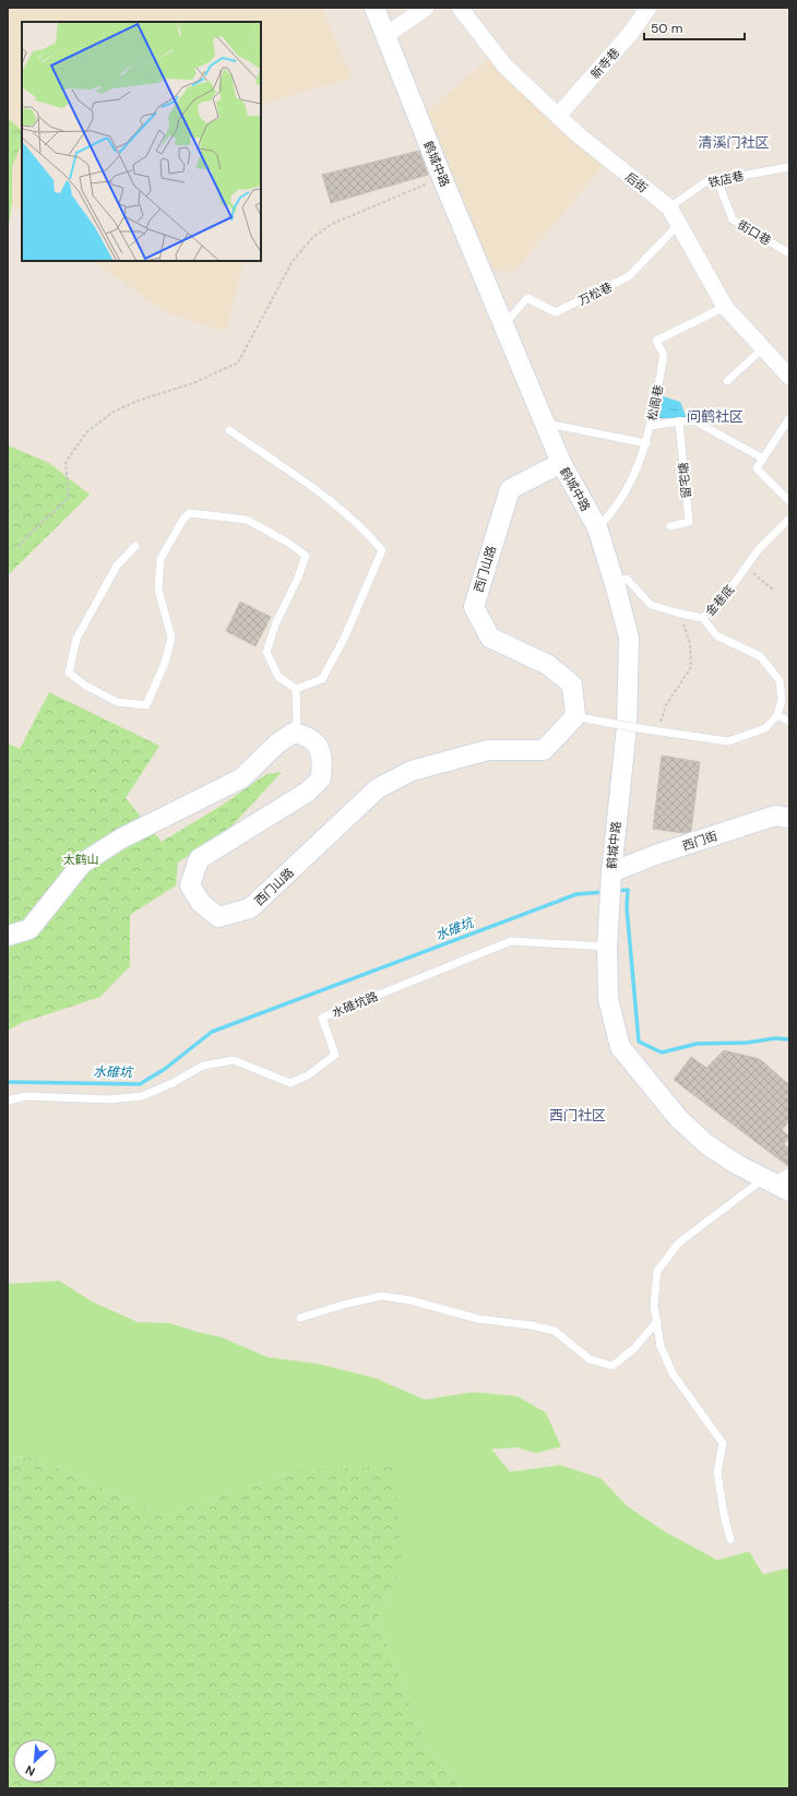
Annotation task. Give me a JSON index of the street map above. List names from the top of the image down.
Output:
{
  "streets": {
    "street": [
      "新寺巷",
      "鹤城中路",
      "后街",
      "西门山路",
      "西门街"
    ],
    "lane": [
      "铁店巷",
      "街口巷",
      "万松巷",
      "松阁巷",
      "留宅塘",
      "金巷底",
      "水碓坑路"
    ]
  },
  "crossings": [
    ["新寺巷", "后街"],
    ["鹤城中路", "万松巷"],
    ["鹤城中路", "松阁巷"],
    ["鹤城中路", "西门山路"],
    ["鹤城中路", "西门街"],
    ["鹤城中路", "水碓坑路"],
    ["铁店巷", "后街"],
    ["铁店巷", "街口巷"],
    ["后街", "万松巷"],
    ["后街", "松阁巷"]
  ],
  "districts": ["清溪门社区", "问鹤社区", "西门社区"],
  "water": ["水碓坑"],
  "parks": ["太鹤山"],
  "scale_bar": "50 m",
  "north": "bottom left"
}
